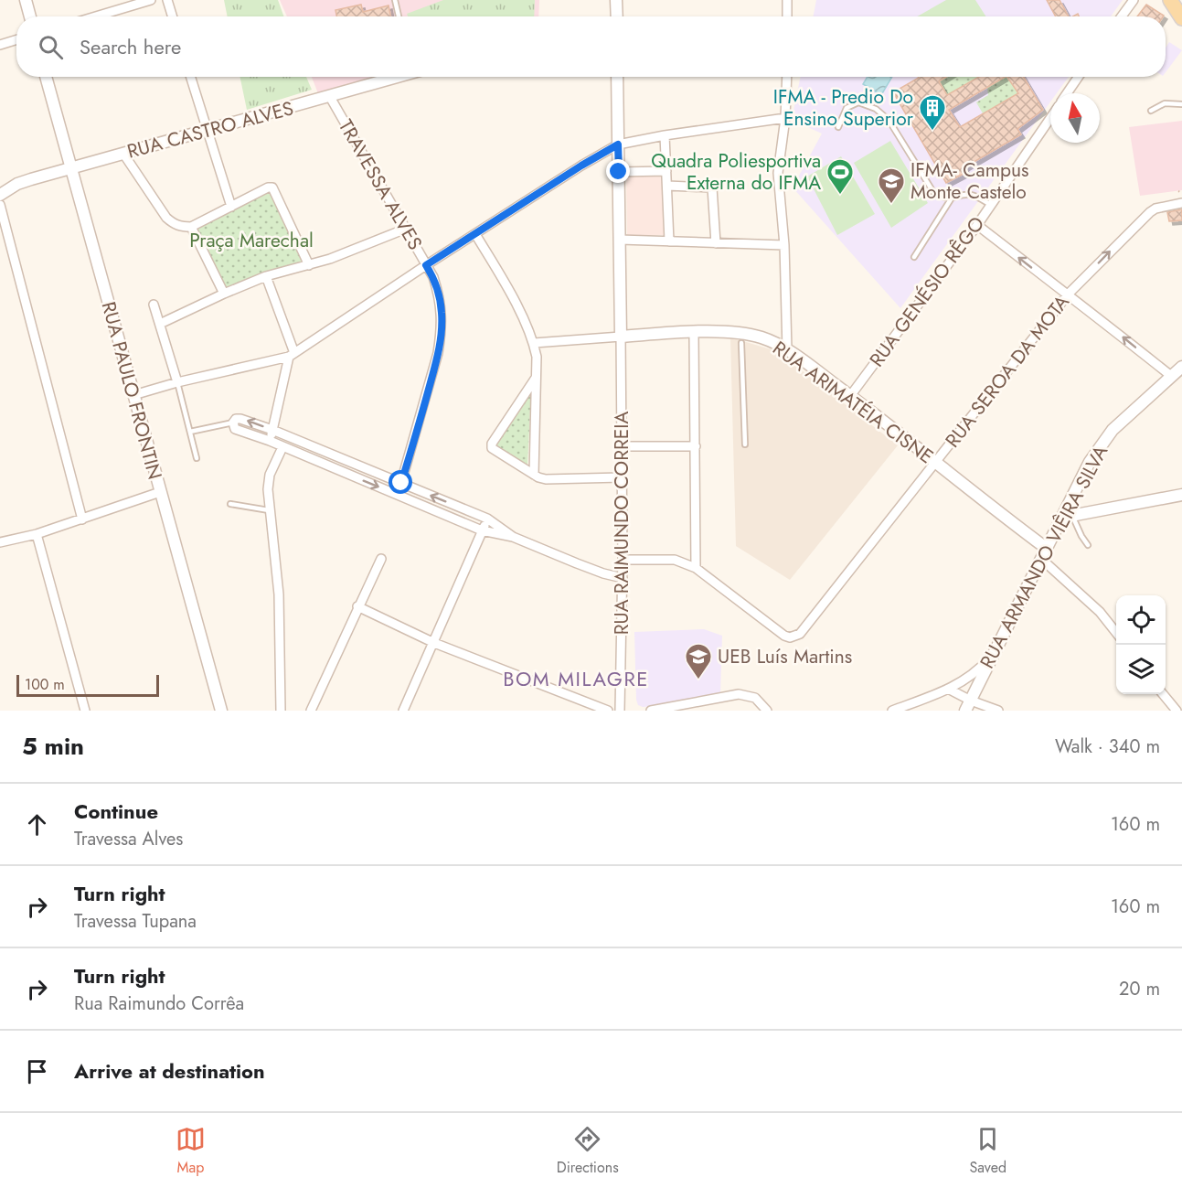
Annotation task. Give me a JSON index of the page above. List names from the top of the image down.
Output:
{
  "streets": {
    "street": [
      "RUA CASTRO ALVES",
      "TRAVESSA ALVES",
      "RUA GENÉSIO RÊGO",
      "RUA SEROA DA MOTA",
      "RUA PAULO FRONTIN",
      "RUA ARIMATÉIA CISNE",
      "RUA RAIMUNDO CORREIA",
      "RUA ARMANDO VIÊIRA SILVA"
    ]
  },
  "crossings": [
    ["RUA CASTRO ALVES", "TRAVESSA ALVES"],
    ["RUA CASTRO ALVES", "RUA PAULO FRONTIN"],
    ["RUA GENÉSIO RÊGO", "RUA ARIMATÉIA CISNE"],
    ["RUA SEROA DA MOTA", "RUA ARIMATÉIA CISNE"],
    ["RUA ARIMATÉIA CISNE", "RUA RAIMUNDO CORREIA"],
    ["RUA ARIMATÉIA CISNE", "RUA ARMANDO VIÊIRA SILVA"]
  ],
  "districts": ["BOM MILAGRE"],
  "parks": ["Praça Marechal"],
  "places": {
    "building": ["IFMA - Predio Do Ensino Superior"],
    "sports": ["Quadra Poliesportiva Externa do IFMA"],
    "school or university": ["IFMA- Campus Monte Castelo", "UEB Luís Martins"]
  },
  "scale_bar": "100 m",
  "north": "top",
  "page": {
    "search": "Search here",
    "scale": "100 m",
    "heading": ["5 min", "Walk · 340 m"],
    "list": [
      ["Continue", "Travessa Alves", "160 m"],
      ["Turn right", "Travessa Tupana", "160 m"],
      ["Turn right", "Rua Raimundo Corrêa", "20 m"],
      "Arrive at destination"
    ],
    "nav": ["Map", "Directions", "Saved"]
  }
}
